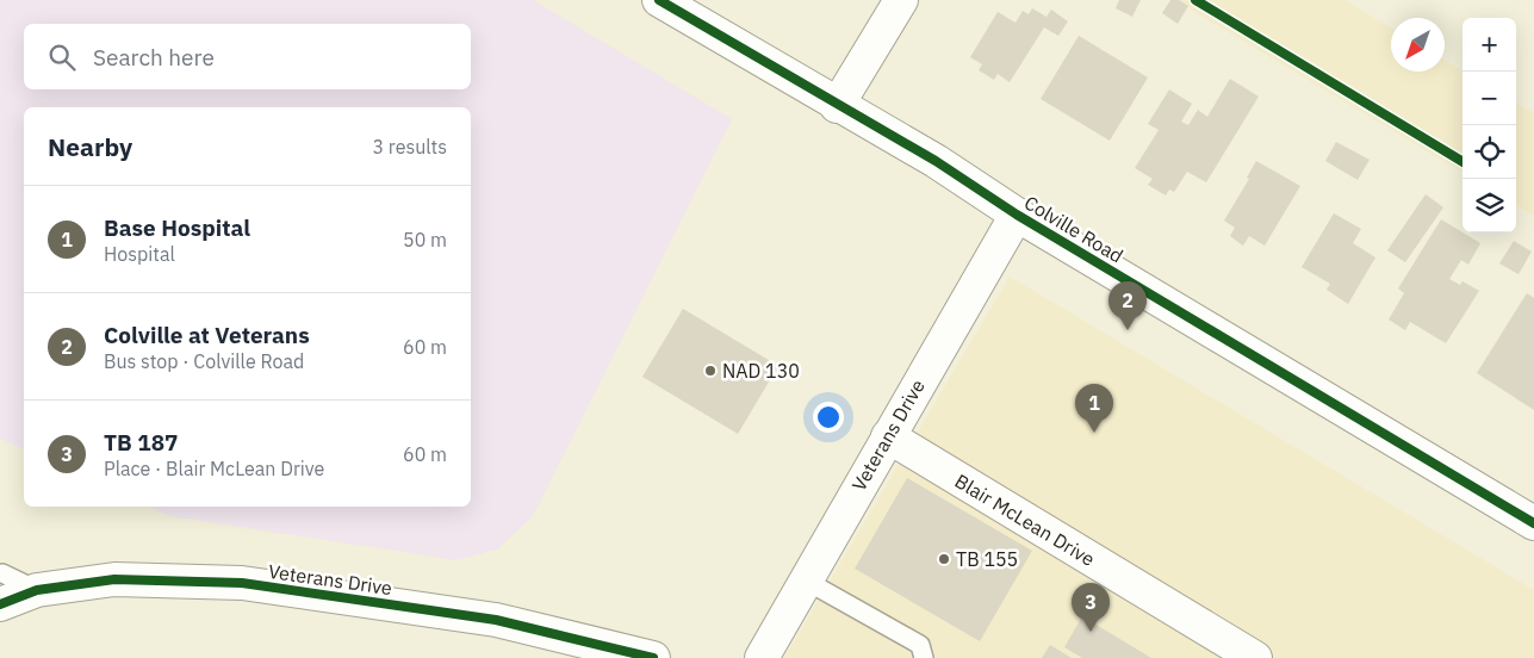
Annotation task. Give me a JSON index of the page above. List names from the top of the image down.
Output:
{
  "streets": {
    "street": ["Colville Road", "Veterans Drive", "Blair McLean Drive"]
  },
  "crossings": [
    ["Colville Road", "Veterans Drive"],
    ["Veterans Drive", "Blair McLean Drive"]
  ],
  "places": ["NAD 130", "TB 155"],
  "north": "bottom left",
  "page": {
    "map_buttons": ["+", "−"],
    "search": "Search here",
    "heading": ["Nearby", "3 results"],
    "list": [
      {
        "mark": "1",
        "name": "Base Hospital",
        "note": "Hospital",
        "value": "50 m"
      },
      {
        "mark": "2",
        "name": "Colville at Veterans",
        "note": "Bus stop · Colville Road",
        "value": "60 m"
      },
      {
        "mark": "3",
        "name": "TB 187",
        "note": "Place · Blair McLean Drive",
        "value": "60 m"
      }
    ],
    "pins": ["2", "1", "3"]
  }
}
